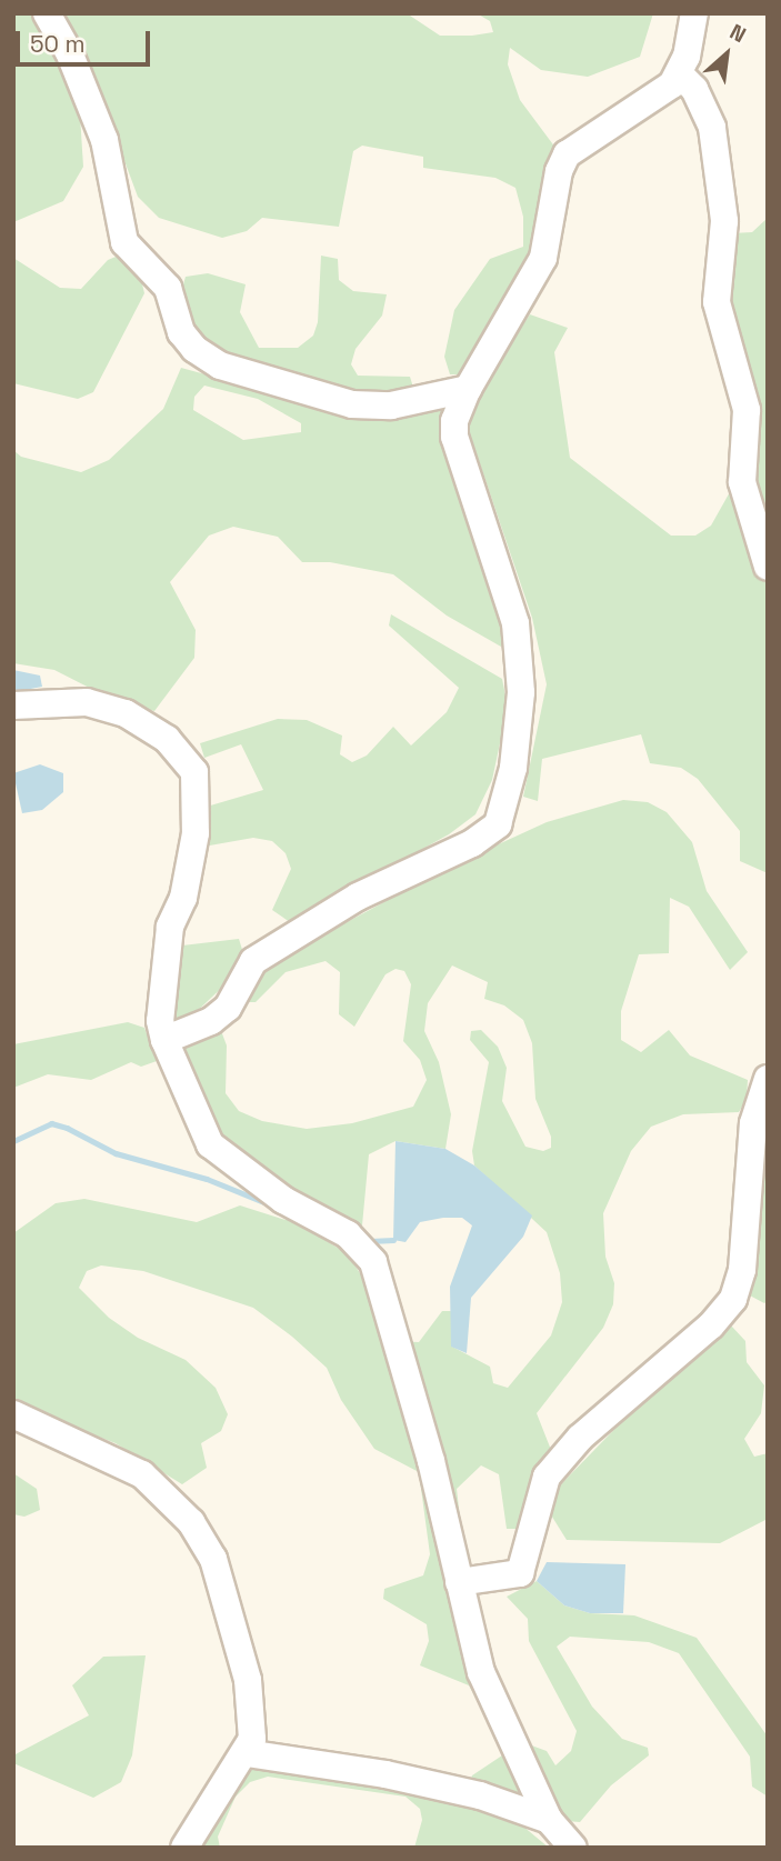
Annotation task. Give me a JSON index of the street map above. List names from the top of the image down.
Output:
{
  "scale_bar": "50 m",
  "north": "top right"
}
